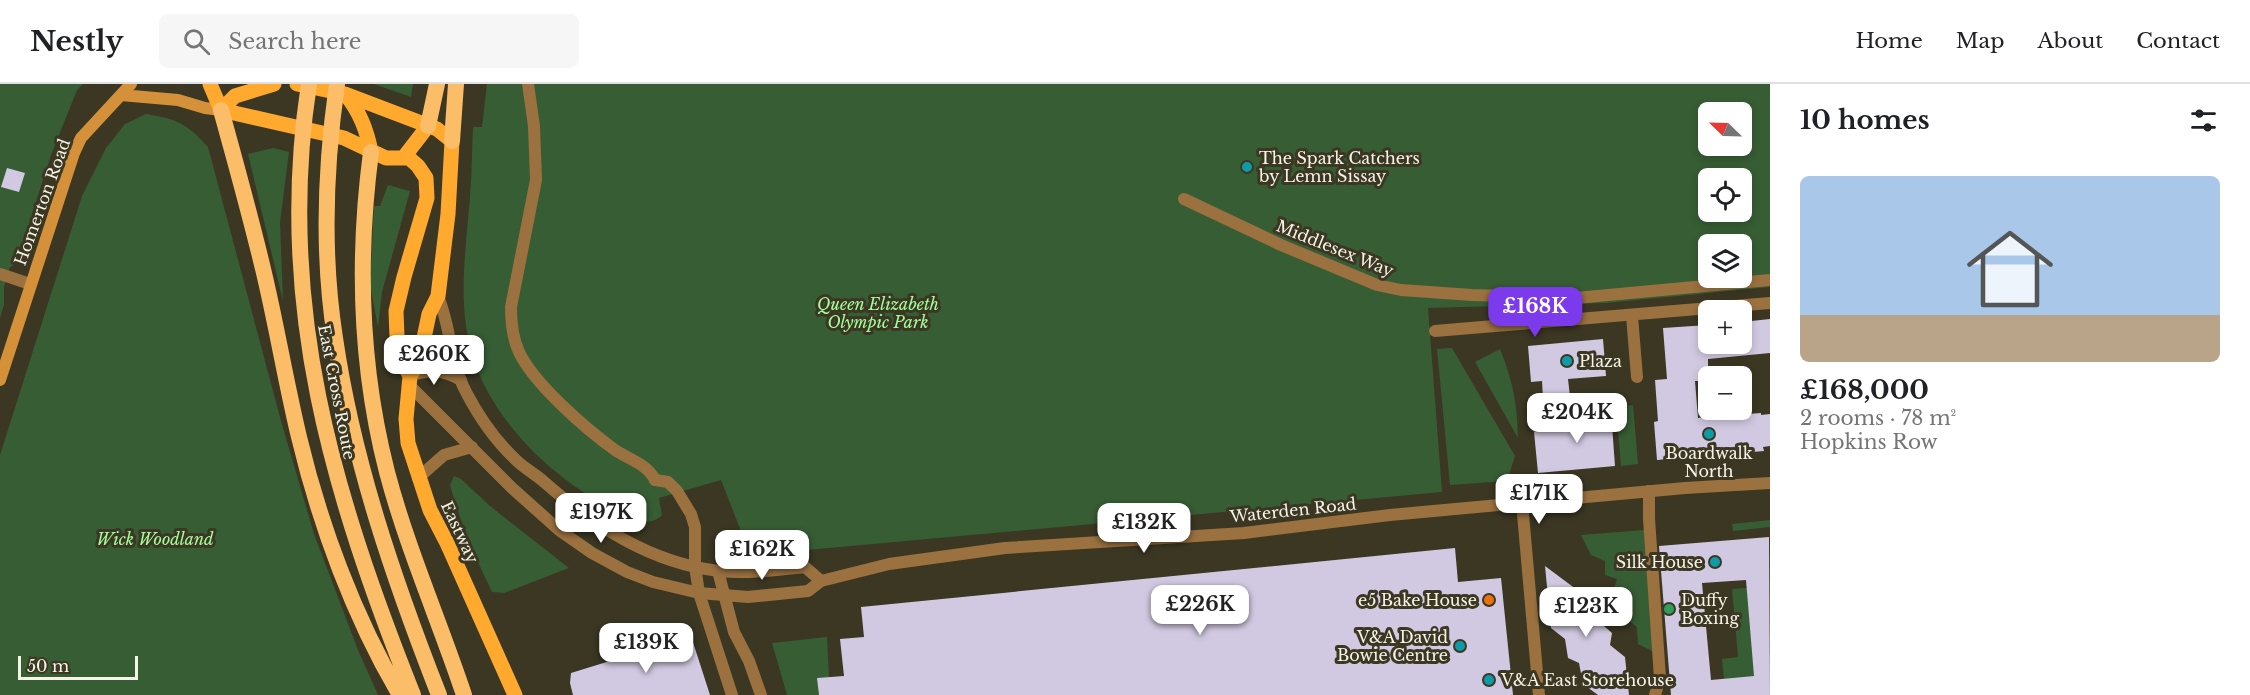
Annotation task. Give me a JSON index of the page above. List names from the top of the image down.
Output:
{
  "streets": {
    "highway": ["East Cross Route"],
    "main road": ["Homerton Road", "Eastway"],
    "street": ["Middlesex Way", "Waterden Road"]
  },
  "crossings": [
    ["Waterden Road", "Eastway"]
  ],
  "parks": ["Queen Elizabeth Olympic Park", "Wick Woodland"],
  "places": [
    "The Spark Catchers by Lemn Sissay",
    "Plaza",
    "Boardwalk North",
    "Silk House",
    "e5 Bake House",
    "Duffy Boxing",
    "V&A David Bowie Centre",
    "V&A East Storehouse"
  ],
  "scale_bar": "50 m",
  "north": "top left",
  "page": {
    "header": "Nestly",
    "search": "Search here",
    "nav": [
      "Home",
      "Map",
      "About",
      "Contact"
    ],
    "heading": "10 homes",
    "map_buttons": ["+", "−"],
    "list": [
      {
        "name": "£168,000",
        "note": "2 rooms · 78 m² · Hopkins Row"
      }
    ],
    "price": [
      "£168K",
      "£260K",
      "£204K",
      "£171K",
      "£197K",
      "£132K",
      "£162K",
      "£226K",
      "£123K",
      "£139K"
    ],
    "scale": "50 m"
  }
}
